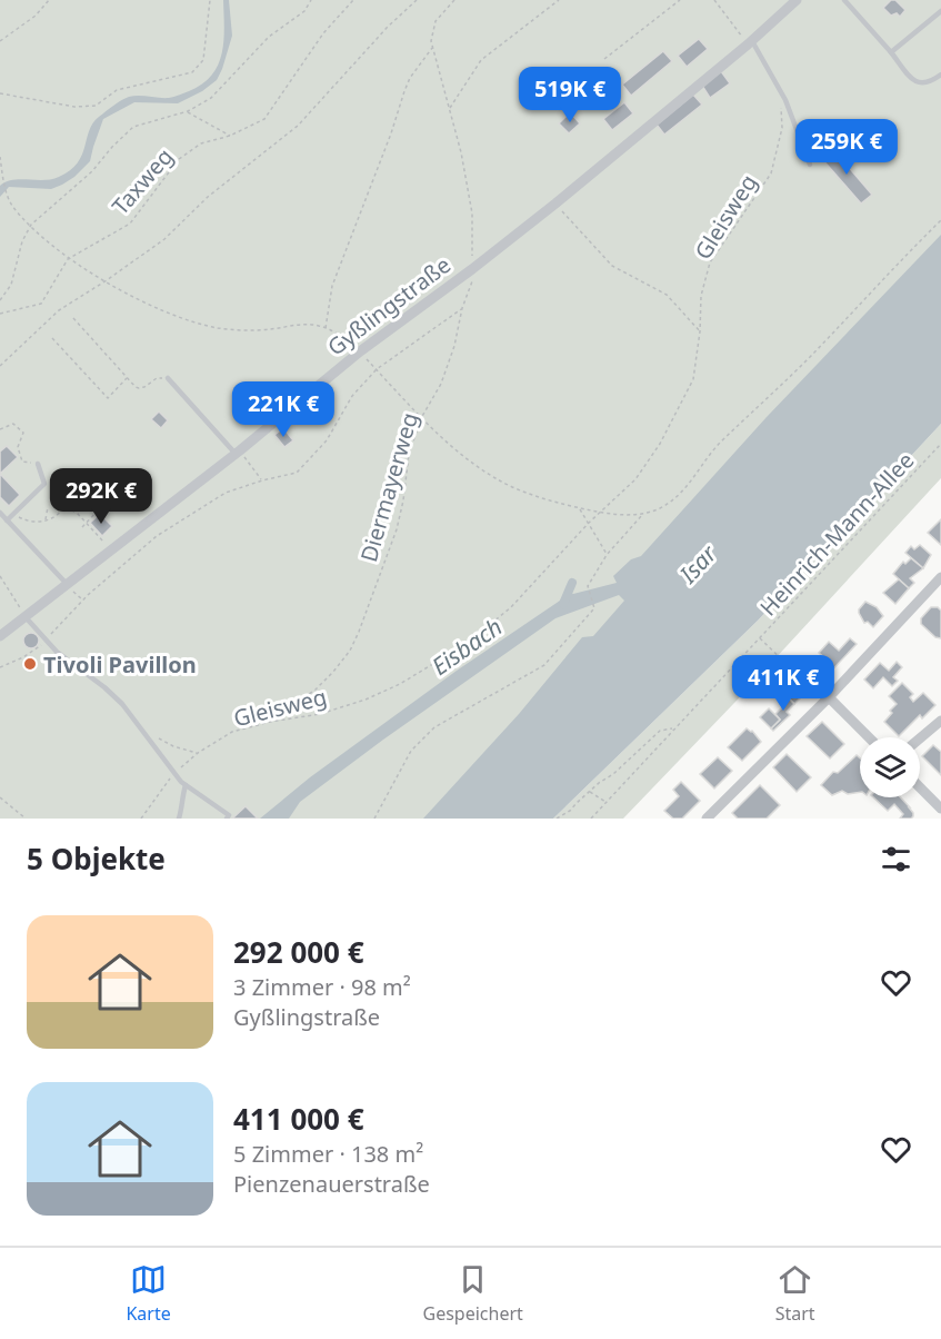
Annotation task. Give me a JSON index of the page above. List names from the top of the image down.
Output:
{
  "streets": {
    "street": ["Gyßlingstraße"],
    "path": [
      "Taxweg",
      "Gleisweg",
      "Diermayerweg",
      "Heinrich-Mann-Allee"
    ]
  },
  "crossings": [
    ["Gleisweg", "Diermayerweg"],
    ["Gyßlingstraße", "Diermayerweg"]
  ],
  "water": ["Isar", "Eisbach"],
  "places": ["Tivoli Pavillon"],
  "page": {
    "price": [
      "519K €",
      "259K €",
      "221K €",
      "292K €",
      "411K €"
    ],
    "heading": "5 Objekte",
    "list": [
      {
        "name": "292 000 €",
        "note": "3 Zimmer · 98 m² · Gyßlingstraße"
      },
      {
        "name": "411 000 €",
        "note": "5 Zimmer · 138 m² · Pienzenauerstraße"
      }
    ],
    "tabs": ["Karte", "Gespeichert", "Start"]
  }
}
